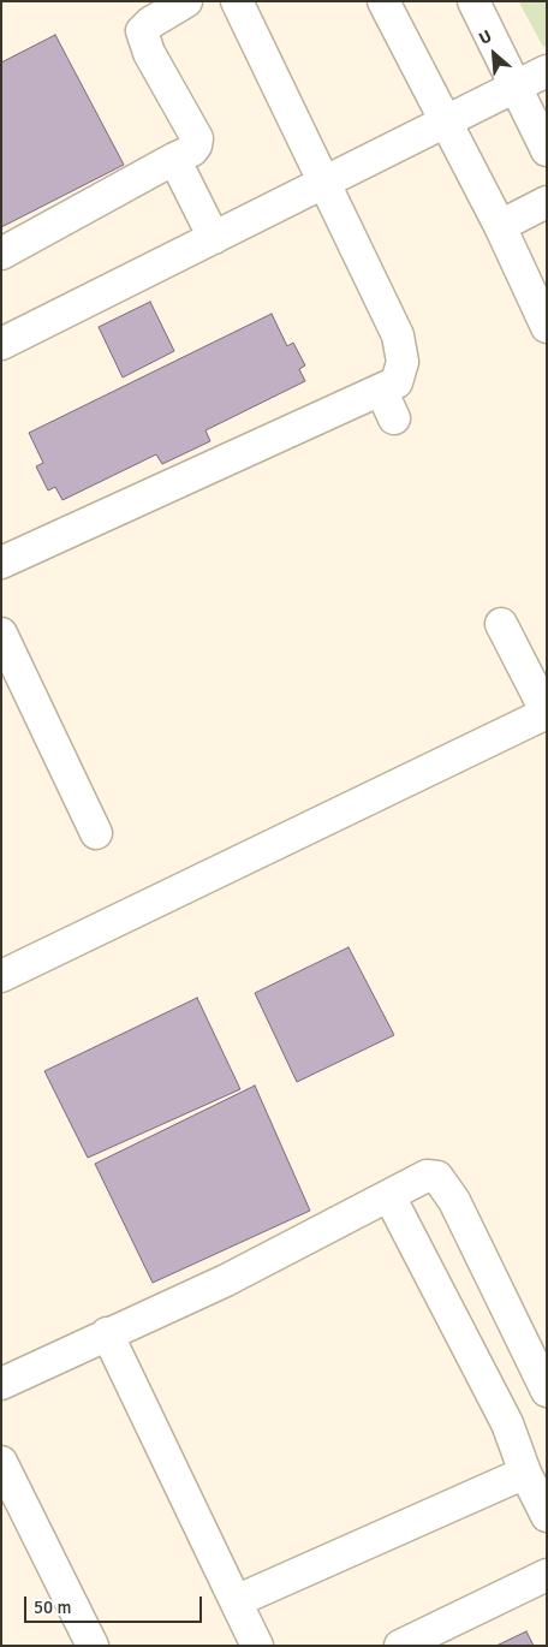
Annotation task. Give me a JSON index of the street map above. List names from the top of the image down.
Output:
{
  "scale_bar": "50 m",
  "north": "top left"
}
